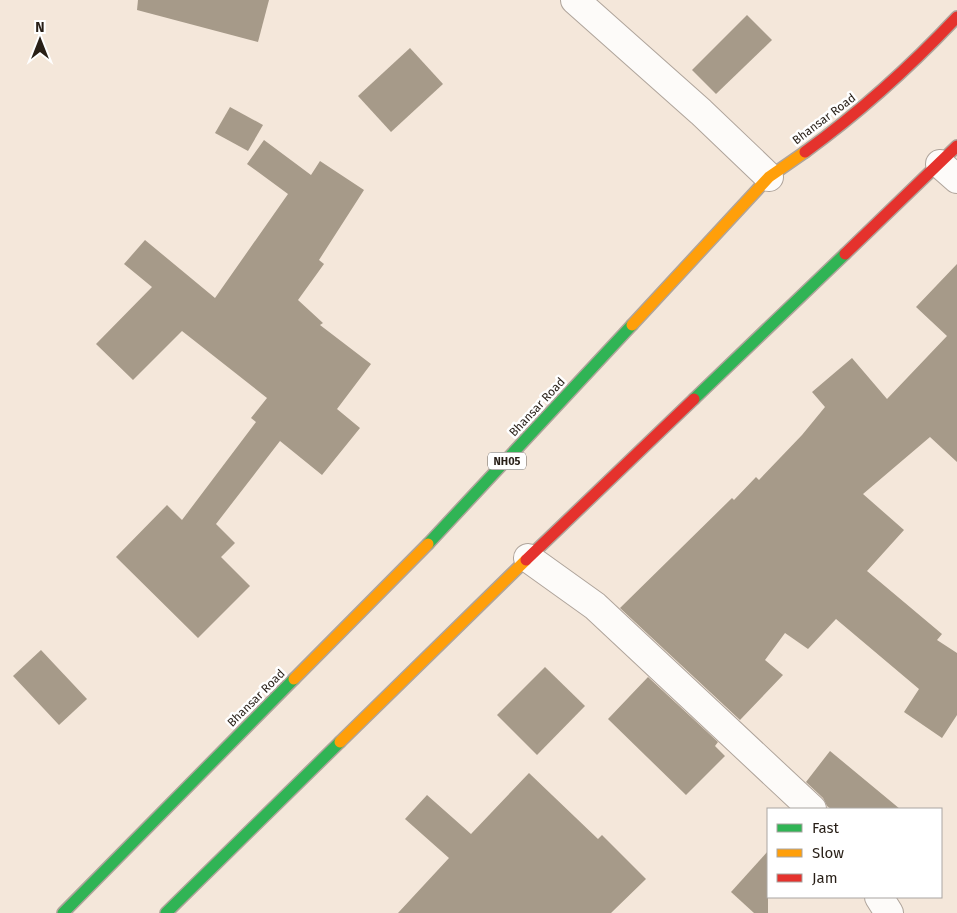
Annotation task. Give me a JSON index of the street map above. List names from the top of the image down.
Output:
{
  "streets": {
    "highway": ["Bhansar Road", "NH05"]
  },
  "legend": ["Fast", "Slow", "Jam"],
  "north": "top"
}
